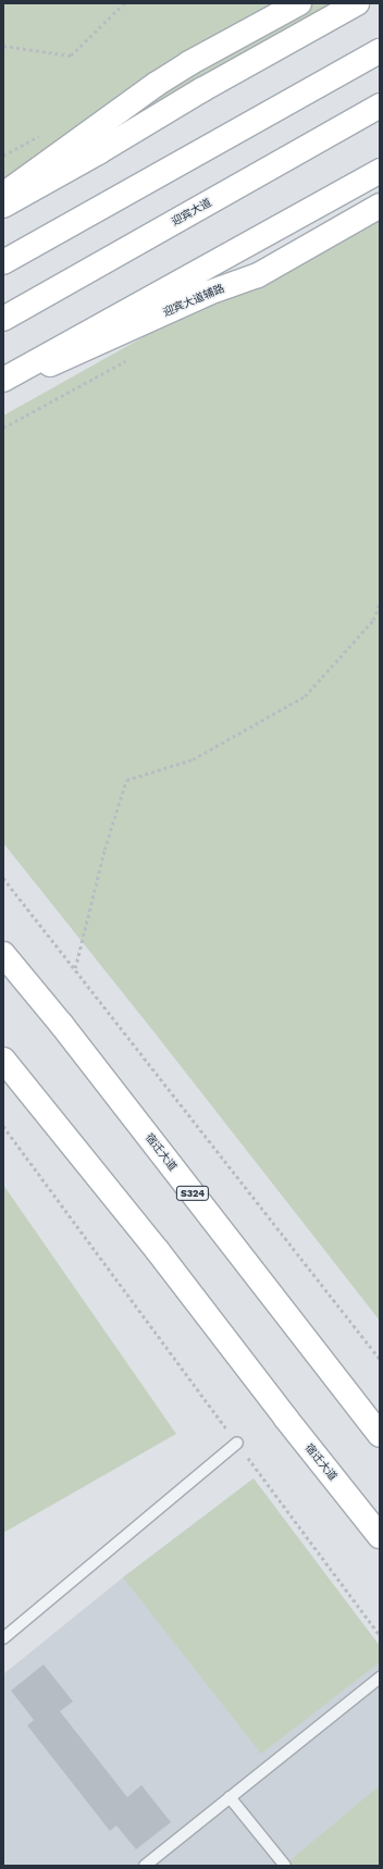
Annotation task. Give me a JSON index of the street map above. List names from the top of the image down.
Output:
{
  "streets": {
    "main road": [
      "迎宾大道",
      "迎宾大道辅路",
      "宿迁大道",
      "S324"
    ]
  }
}
